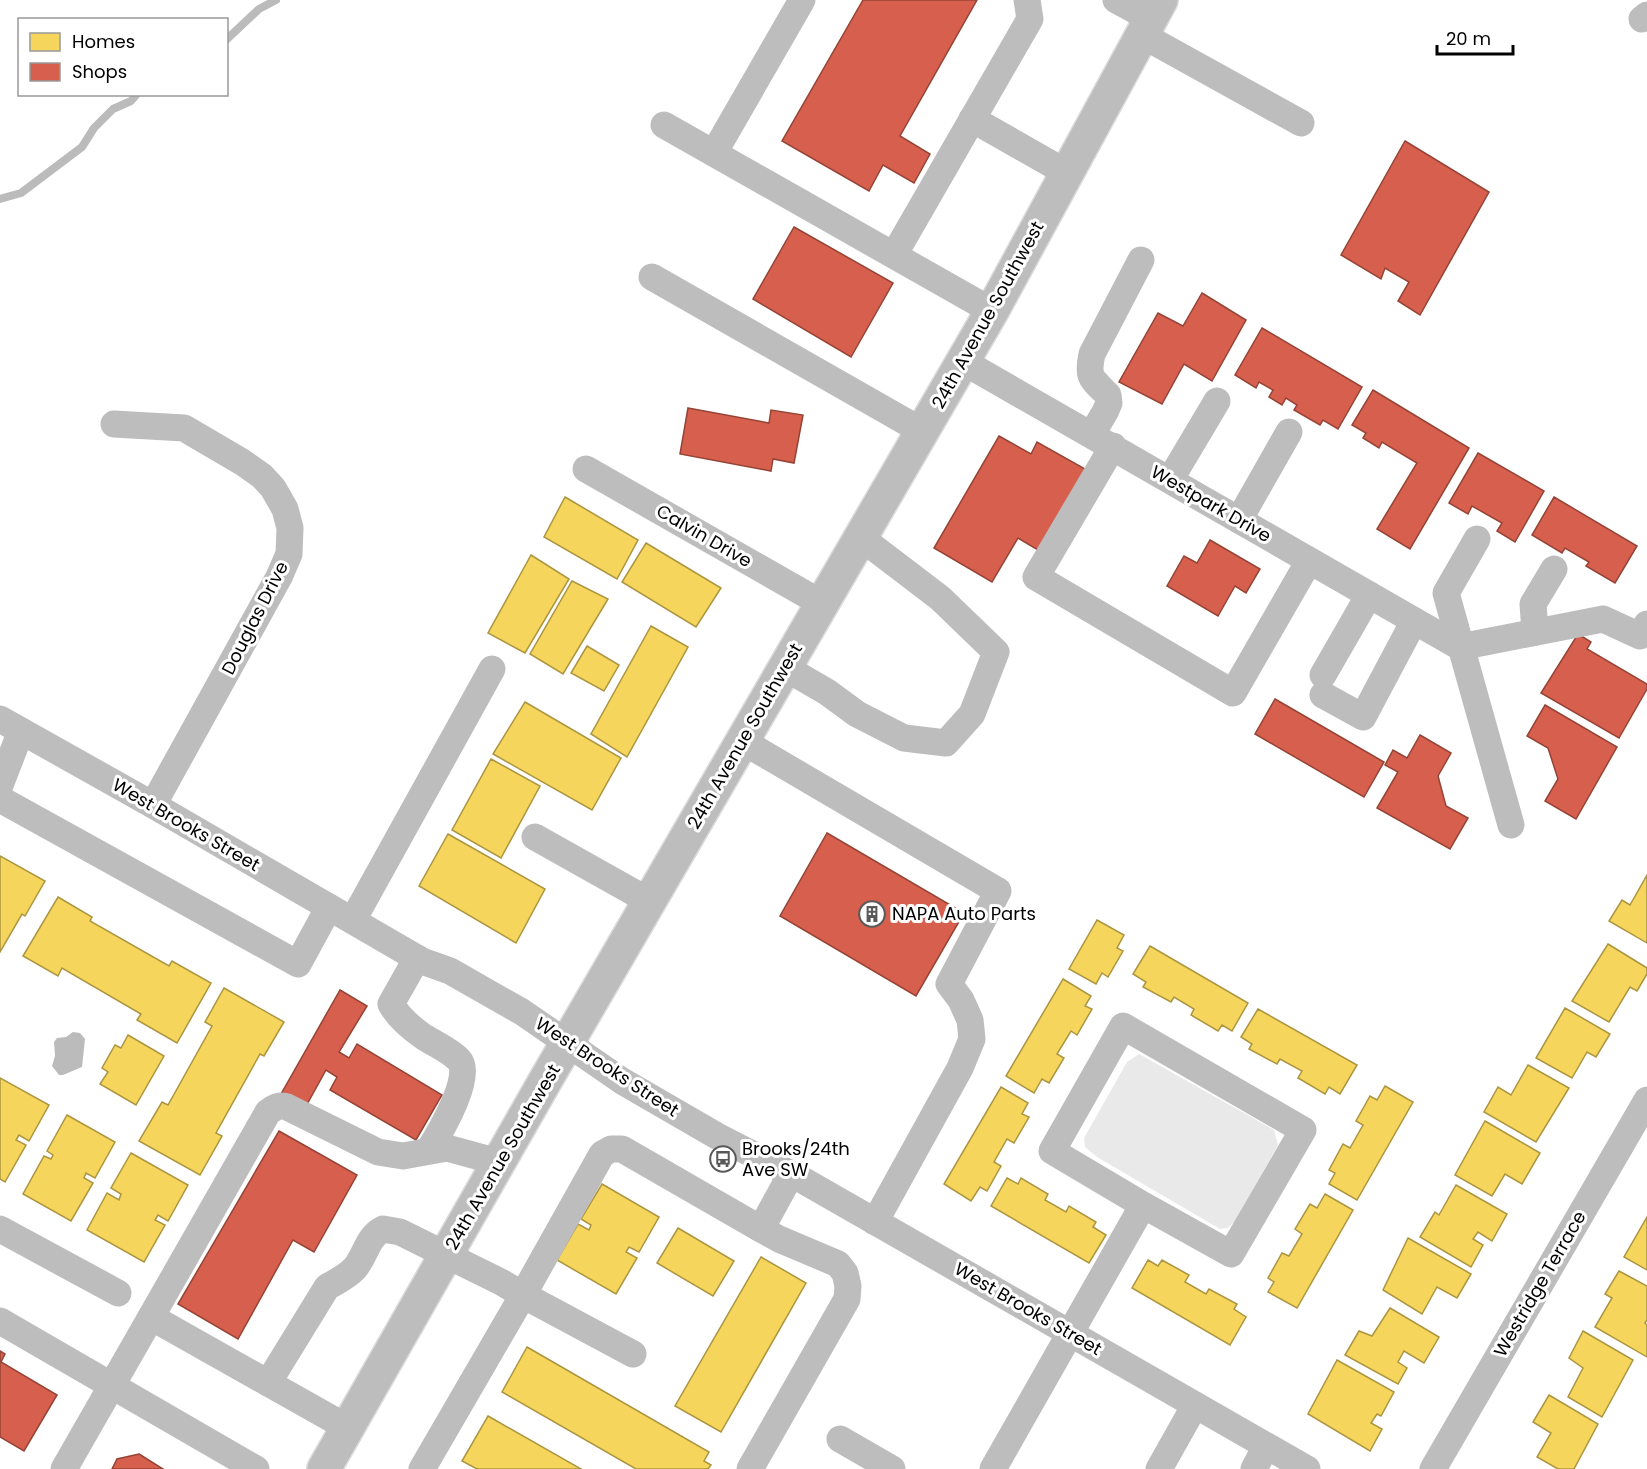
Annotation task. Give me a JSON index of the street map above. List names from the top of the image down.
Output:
{
  "streets": {
    "main road": ["24th Avenue Southwest"],
    "street": [
      "Westpark Drive",
      "Calvin Drive",
      "Douglas Drive",
      "West Brooks Street",
      "Westridge Terrace"
    ]
  },
  "crossings": [
    ["24th Avenue Southwest", "Westpark Drive"],
    ["24th Avenue Southwest", "Calvin Drive"],
    ["24th Avenue Southwest", "West Brooks Street"],
    ["Douglas Drive", "West Brooks Street"]
  ],
  "places": {
    "building": ["NAPA Auto Parts"],
    "bus stop": ["Brooks/24th Ave SW"]
  },
  "legend": ["Homes", "Shops"],
  "scale_bar": "20 m"
}
